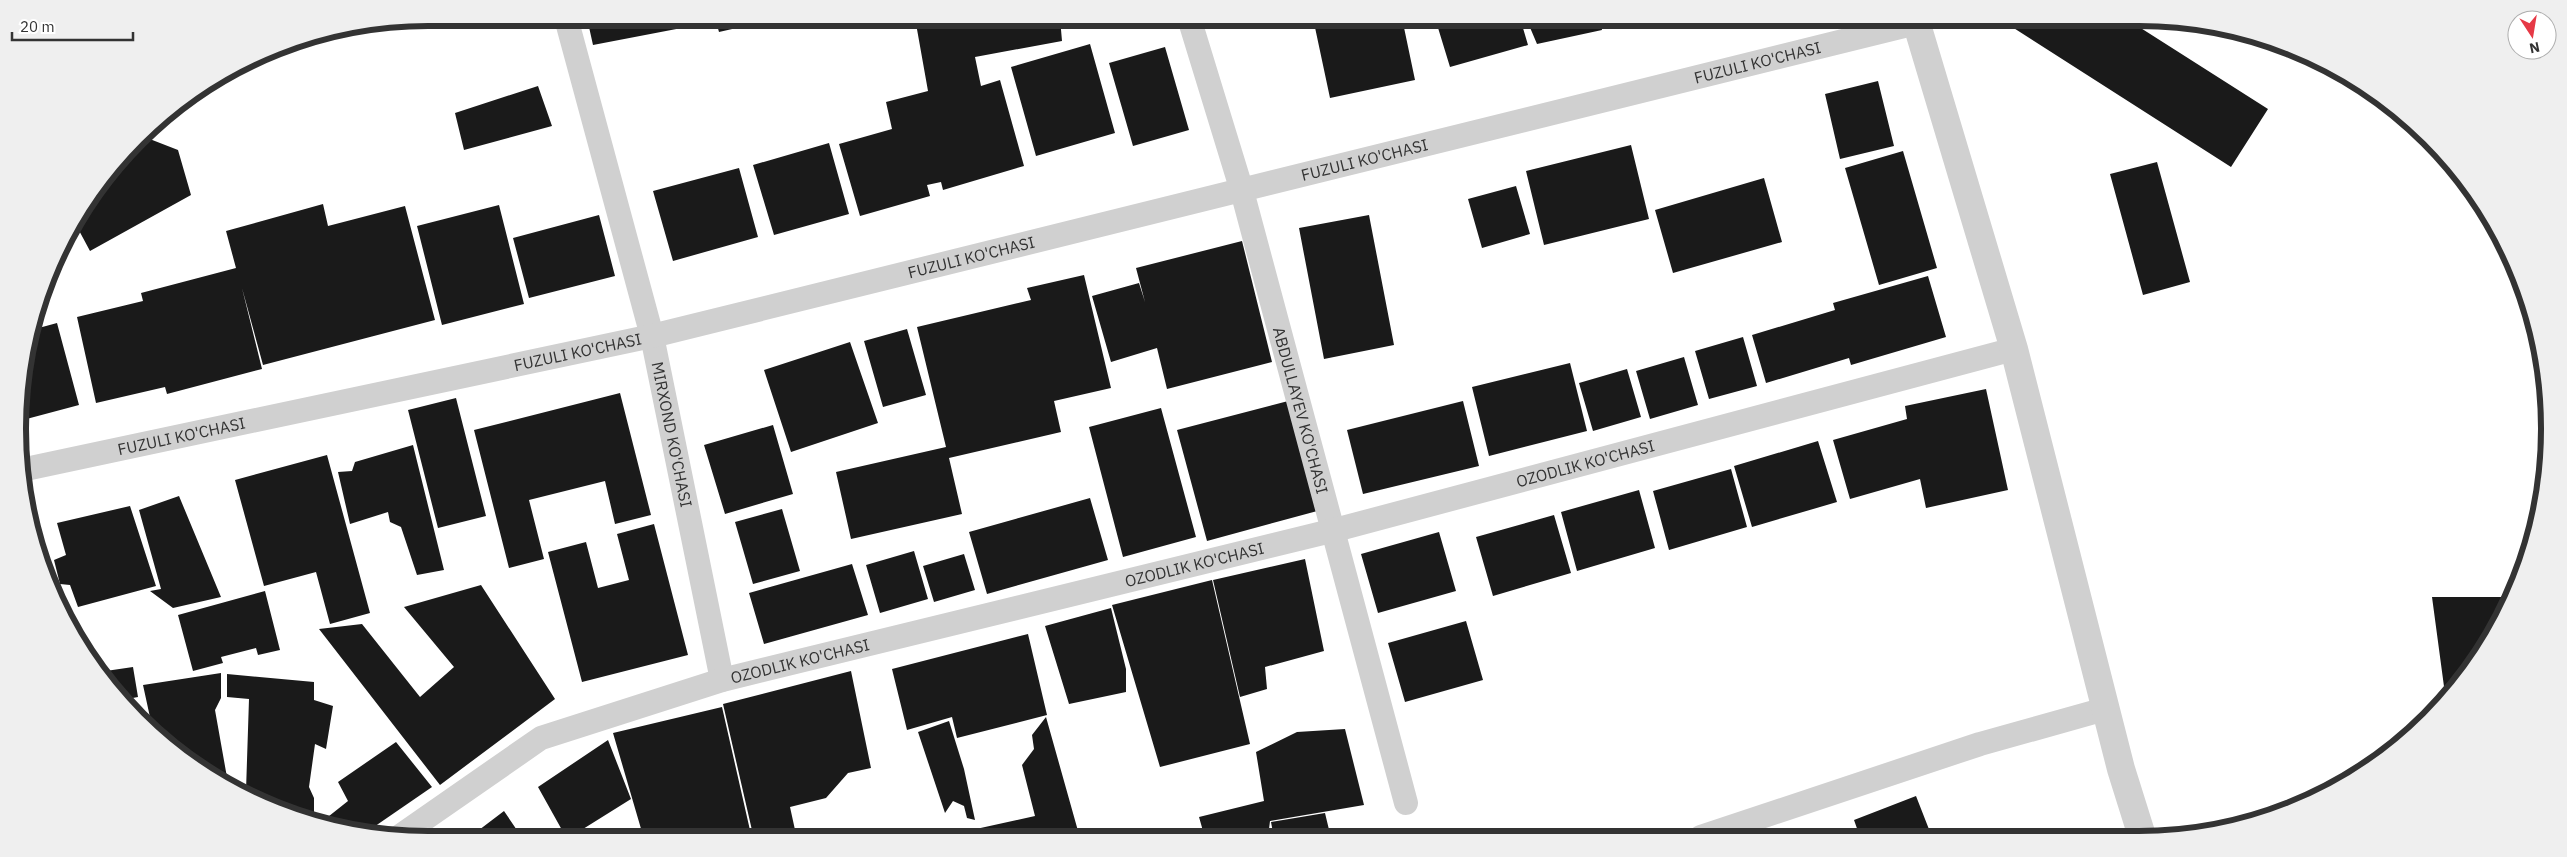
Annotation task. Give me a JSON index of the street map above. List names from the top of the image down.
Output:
{
  "streets": {
    "lane": [
      "FUZULI KO'CHASI",
      "ABDULLAYEV KO'CHASI",
      "MIRXOND KO'CHASI",
      "OZODLIK KO'CHASI"
    ]
  },
  "crossings": [
    ["FUZULI KO'CHASI", "ABDULLAYEV KO'CHASI"],
    ["FUZULI KO'CHASI", "MIRXOND KO'CHASI"],
    ["ABDULLAYEV KO'CHASI", "OZODLIK KO'CHASI"],
    ["MIRXOND KO'CHASI", "OZODLIK KO'CHASI"]
  ],
  "scale_bar": "20 m",
  "north": "bottom"
}
